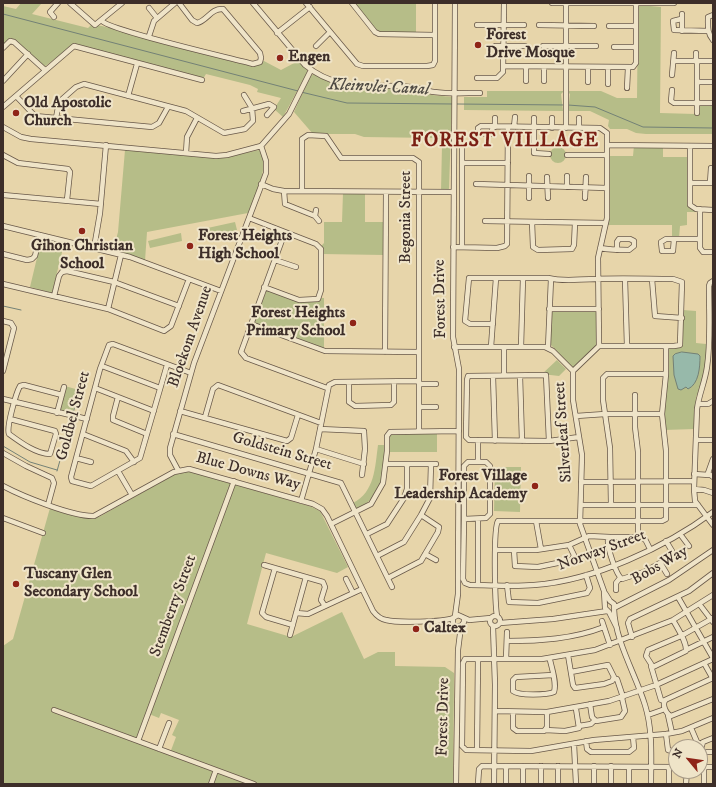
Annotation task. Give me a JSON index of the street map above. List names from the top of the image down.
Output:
{
  "streets": {
    "street": [
      "Begonia Street",
      "Forest Drive",
      "Bloekom Avenue",
      "Goldbel Street",
      "Silverleaf Street",
      "Goldstein Street",
      "Blue Downs Way",
      "Norway Street",
      "Bobs Way",
      "Stemberry Street"
    ]
  },
  "crossings": [
    ["Forest Drive", "Blue Downs Way"],
    ["Forest Drive", "Bobs Way"],
    ["Bloekom Avenue", "Goldbel Street"],
    ["Bloekom Avenue", "Goldstein Street"],
    ["Bloekom Avenue", "Blue Downs Way"],
    ["Silverleaf Street", "Norway Street"],
    ["Silverleaf Street", "Bobs Way"],
    ["Blue Downs Way", "Bobs Way"],
    ["Blue Downs Way", "Stemberry Street"]
  ],
  "districts": ["FOREST VILLAGE"],
  "water": ["Kleinvlei Canal"],
  "places": [
    "Forest Drive Mosque",
    "Engen",
    "Old Apostolic Church",
    "Gihon Christian School",
    "Forest Heights High School",
    "Forest Heights Primary School",
    "Forest Village Leadership Academy",
    "Tuscany Glen Secondary School",
    "Caltex"
  ],
  "north": "top left"
}
